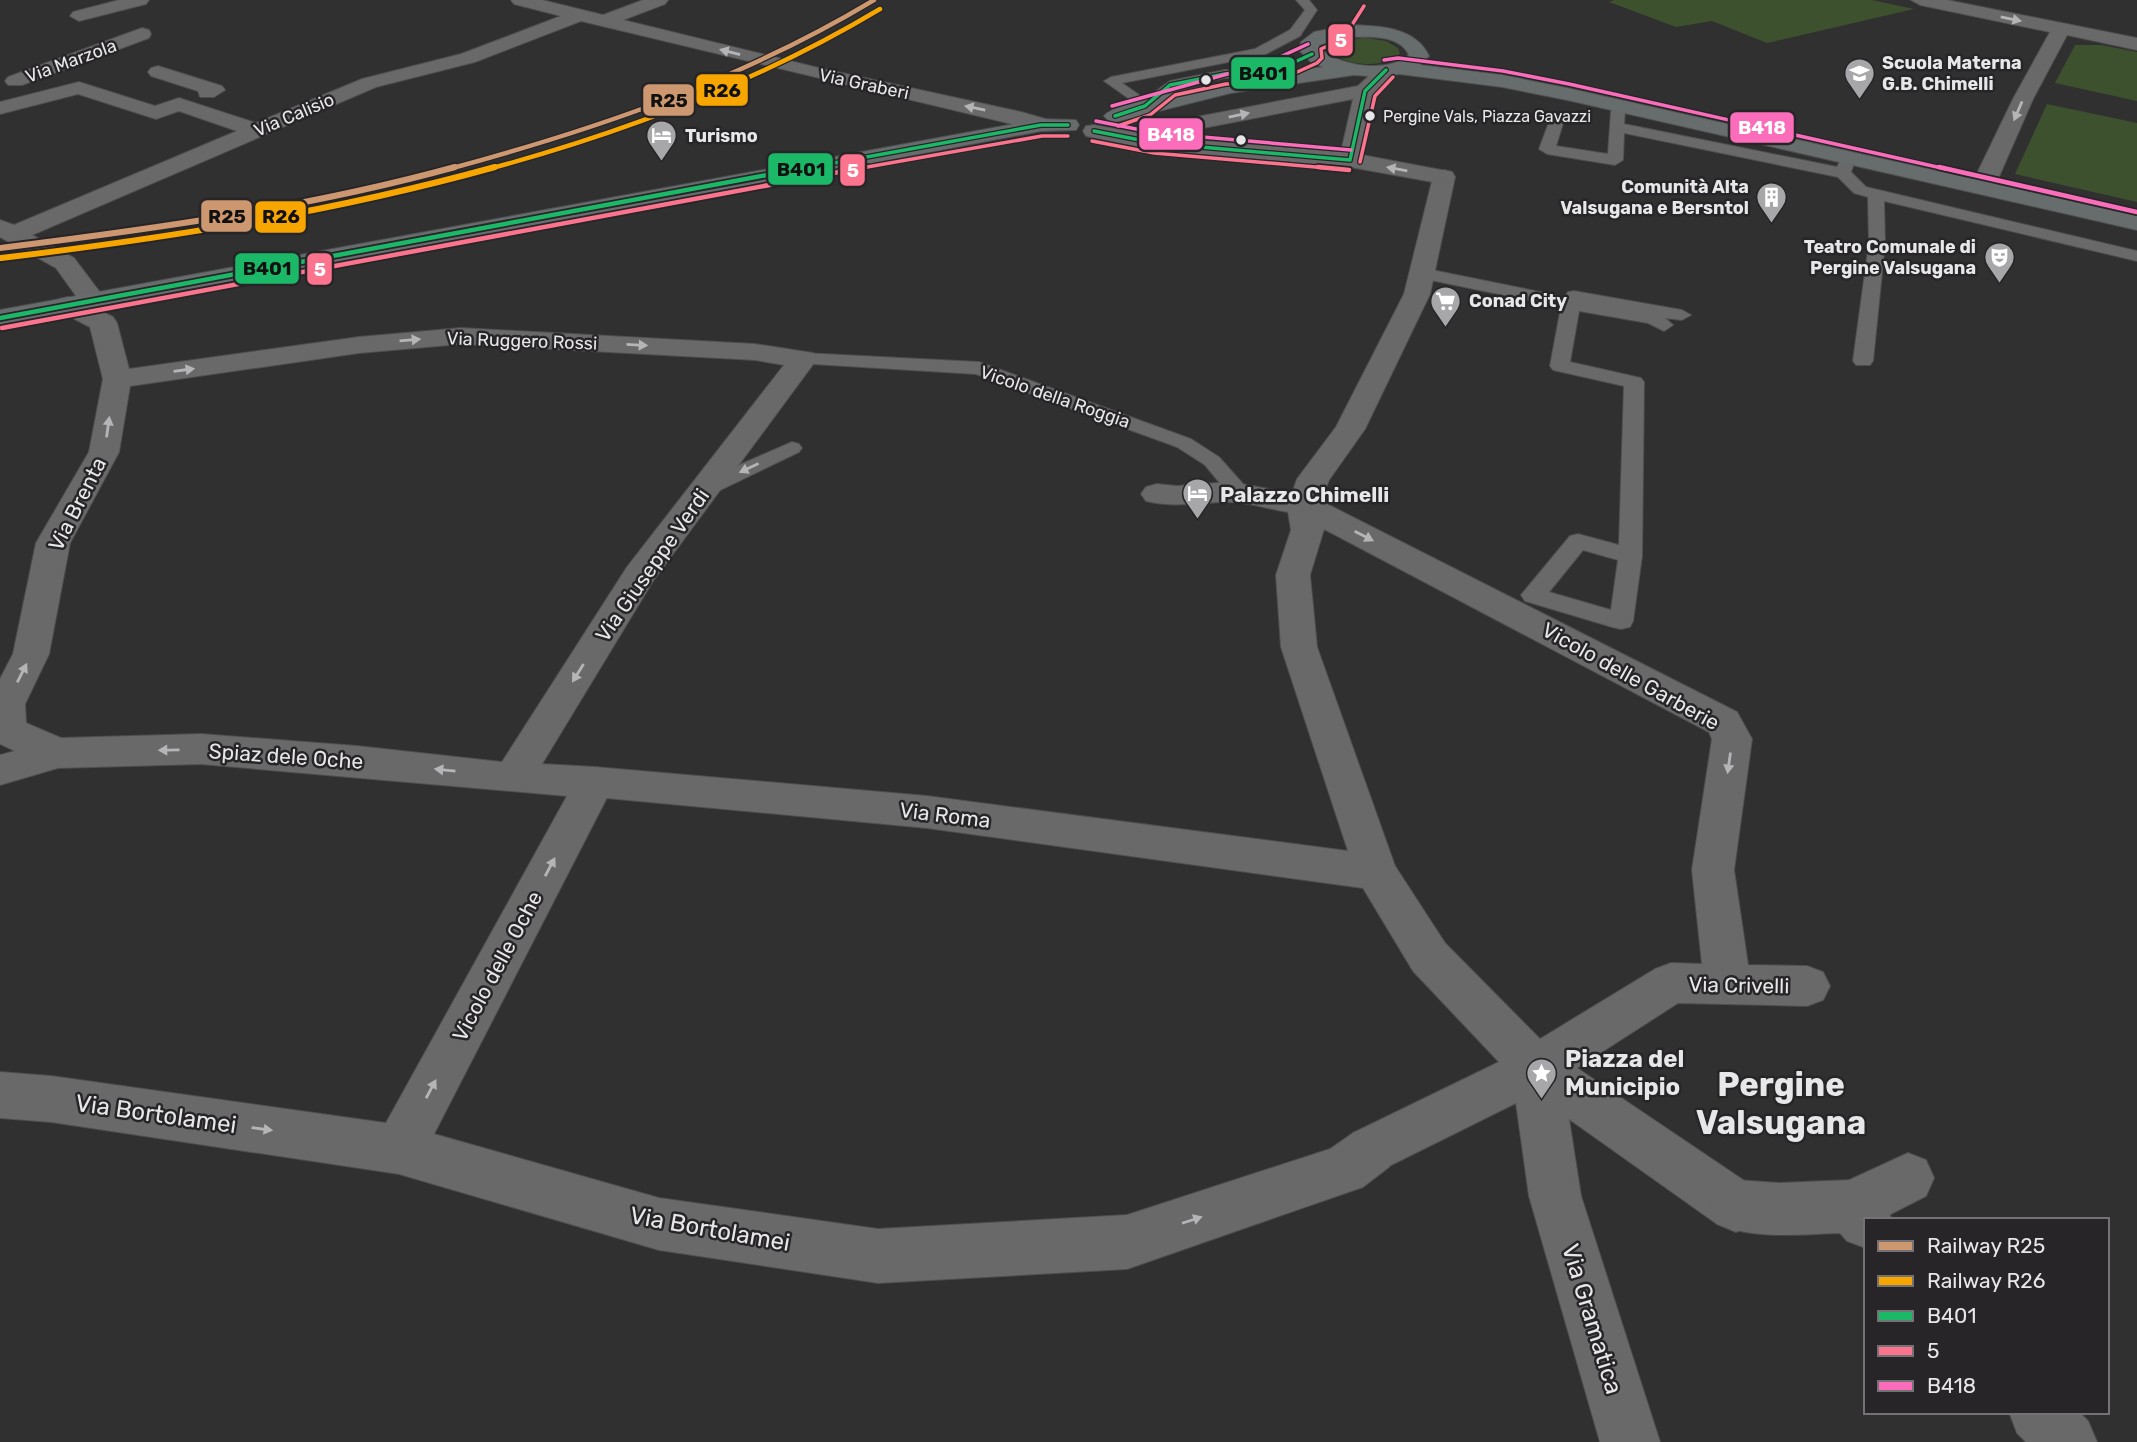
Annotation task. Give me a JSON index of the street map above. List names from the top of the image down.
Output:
{
  "streets": {
    "street": [
      "Via Marzola",
      "Via Graberi",
      "Via Calisio",
      "Via Ruggero Rossi",
      "Via Brenta",
      "Via Giuseppe Verdi",
      "Vicolo delle Garberie",
      "Spiaz dele Oche",
      "Via Roma",
      "Vicolo delle Oche",
      "Via Crivelli",
      "Via Bortolamei",
      "Via Gramatica"
    ],
    "lane": ["Vicolo della Roggia"]
  },
  "crossings": [
    ["Via Marzola", "Via Calisio"],
    ["Via Graberi", "Via Calisio"],
    ["Via Ruggero Rossi", "Vicolo della Roggia"],
    ["Via Ruggero Rossi", "Via Brenta"],
    ["Via Ruggero Rossi", "Via Giuseppe Verdi"],
    ["Vicolo della Roggia", "Via Giuseppe Verdi"],
    ["Vicolo della Roggia", "Vicolo delle Garberie"],
    ["Via Brenta", "Spiaz dele Oche"],
    ["Via Giuseppe Verdi", "Spiaz dele Oche"],
    ["Via Giuseppe Verdi", "Via Roma"],
    ["Vicolo delle Garberie", "Via Crivelli"],
    ["Spiaz dele Oche", "Via Roma"],
    ["Via Roma", "Vicolo delle Oche"],
    ["Vicolo delle Oche", "Via Bortolamei"],
    ["Via Crivelli", "Via Bortolamei"],
    ["Via Crivelli", "Via Gramatica"],
    ["Via Bortolamei", "Via Gramatica"]
  ],
  "one_way": [
    "Via Graberi",
    "Via Ruggero Rossi",
    "Via Brenta",
    "Via Giuseppe Verdi",
    "Vicolo delle Garberie",
    "Vicolo delle Oche",
    "Via Bortolamei"
  ],
  "districts": ["Pergine Valsugana"],
  "places": {
    "school or university": ["Scuola Materna G.B. Chimelli"],
    "other": ["Pergine Vals, Piazza Gavazzi"],
    "hotel": ["Turismo", "Palazzo Chimelli"],
    "building": ["Comunità Alta Valsugana e Bersntol"],
    "theatre": ["Teatro Comunale di Pergine Valsugana"],
    "supermarket": ["Conad City"],
    "place": ["Piazza del Municipio"]
  },
  "lines": [
    "rail line R25",
    "transit line 5",
    "rail line R26",
    "transit line B418",
    "transit line B401"
  ],
  "legend": [
    "Railway R25",
    "Railway R26",
    "B401",
    "5",
    "B418"
  ]
}
